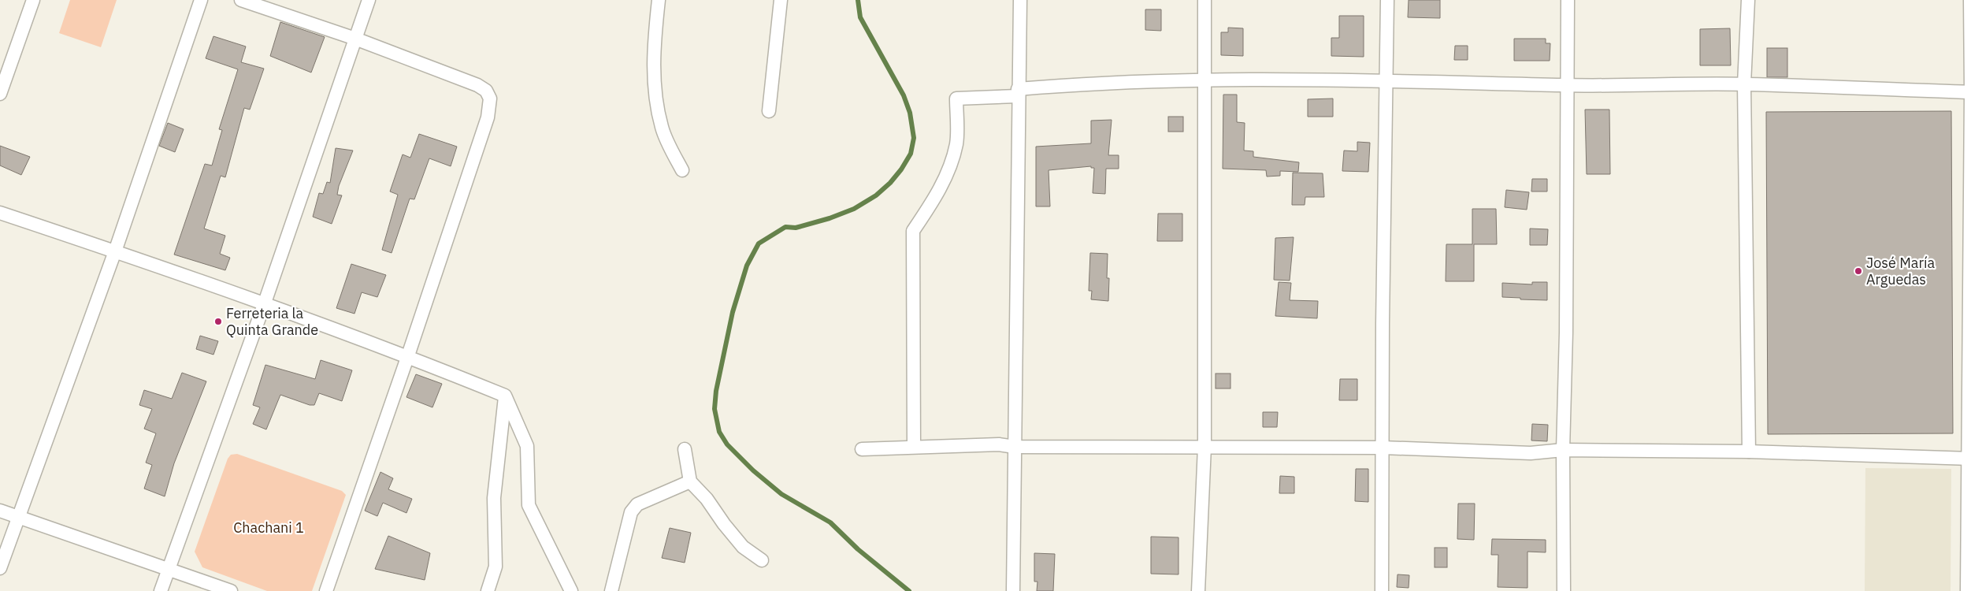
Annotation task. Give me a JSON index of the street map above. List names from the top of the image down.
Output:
{
  "parks": ["Chachani 1"],
  "places": ["José María Arguedas", "Ferreteria la Quinta Grande"]
}
